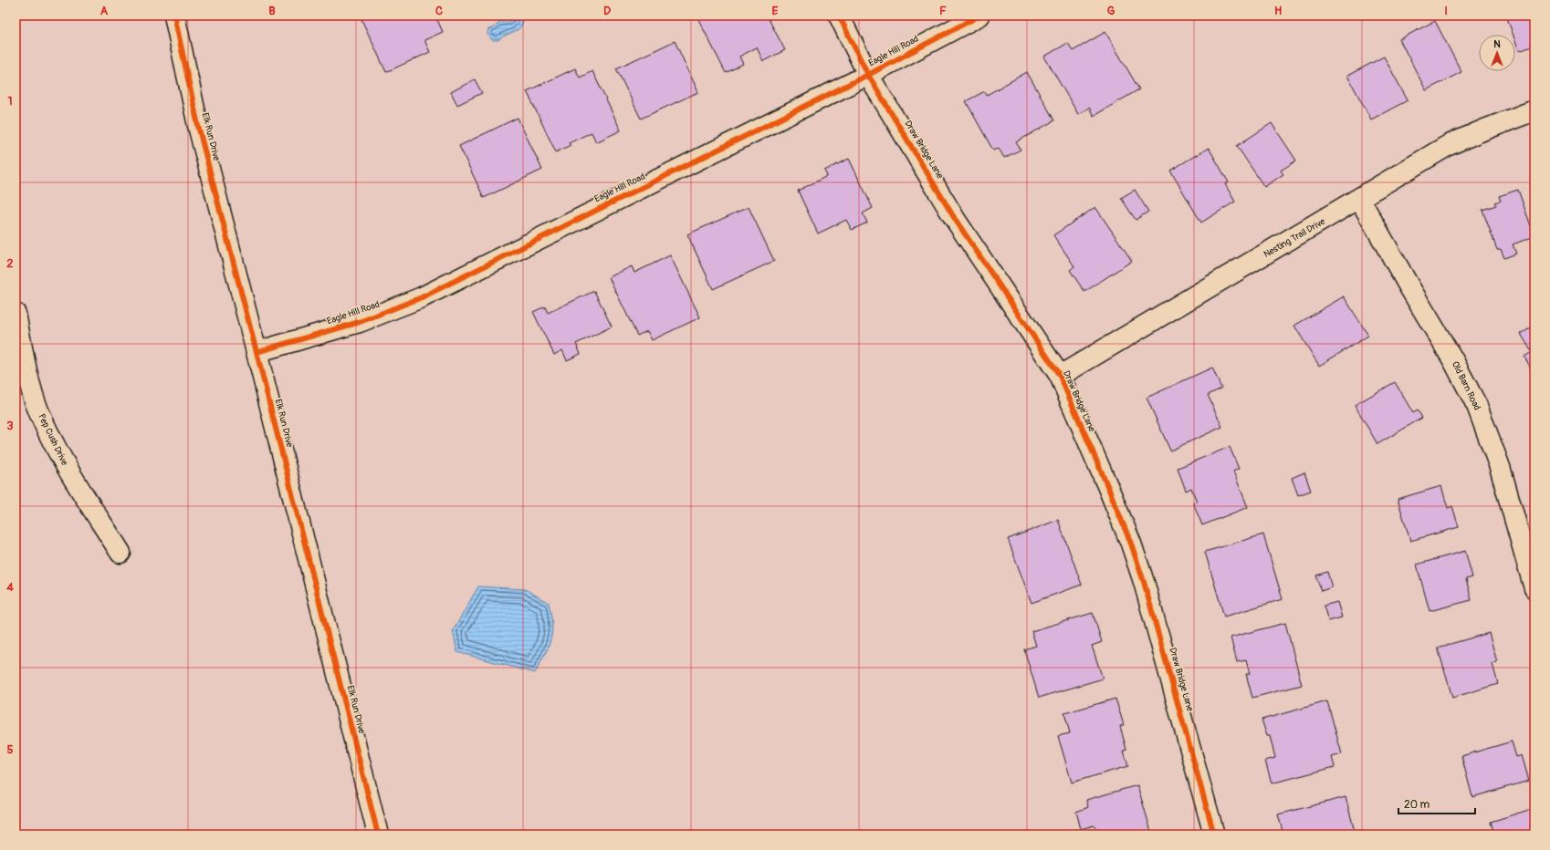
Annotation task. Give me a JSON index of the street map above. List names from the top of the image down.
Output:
{
  "streets": {
    "street": [
      "Eagle Hill Road",
      "Elk Run Drive",
      "Draw Bridge Lane",
      "Nesting Trail Drive",
      "Old Barn Road",
      "Pep Cush Drive"
    ]
  },
  "crossings": [
    ["Eagle Hill Road", "Elk Run Drive"],
    ["Eagle Hill Road", "Draw Bridge Lane"],
    ["Draw Bridge Lane", "Nesting Trail Drive"],
    ["Nesting Trail Drive", "Old Barn Road"]
  ],
  "scale_bar": "20 m",
  "north": "top",
  "grid": {
    "columns": [
      "A",
      "B",
      "C",
      "D",
      "E",
      "F",
      "G",
      "H",
      "I"
    ],
    "rows": [
      "1",
      "2",
      "3",
      "4",
      "5"
    ]
  }
}
